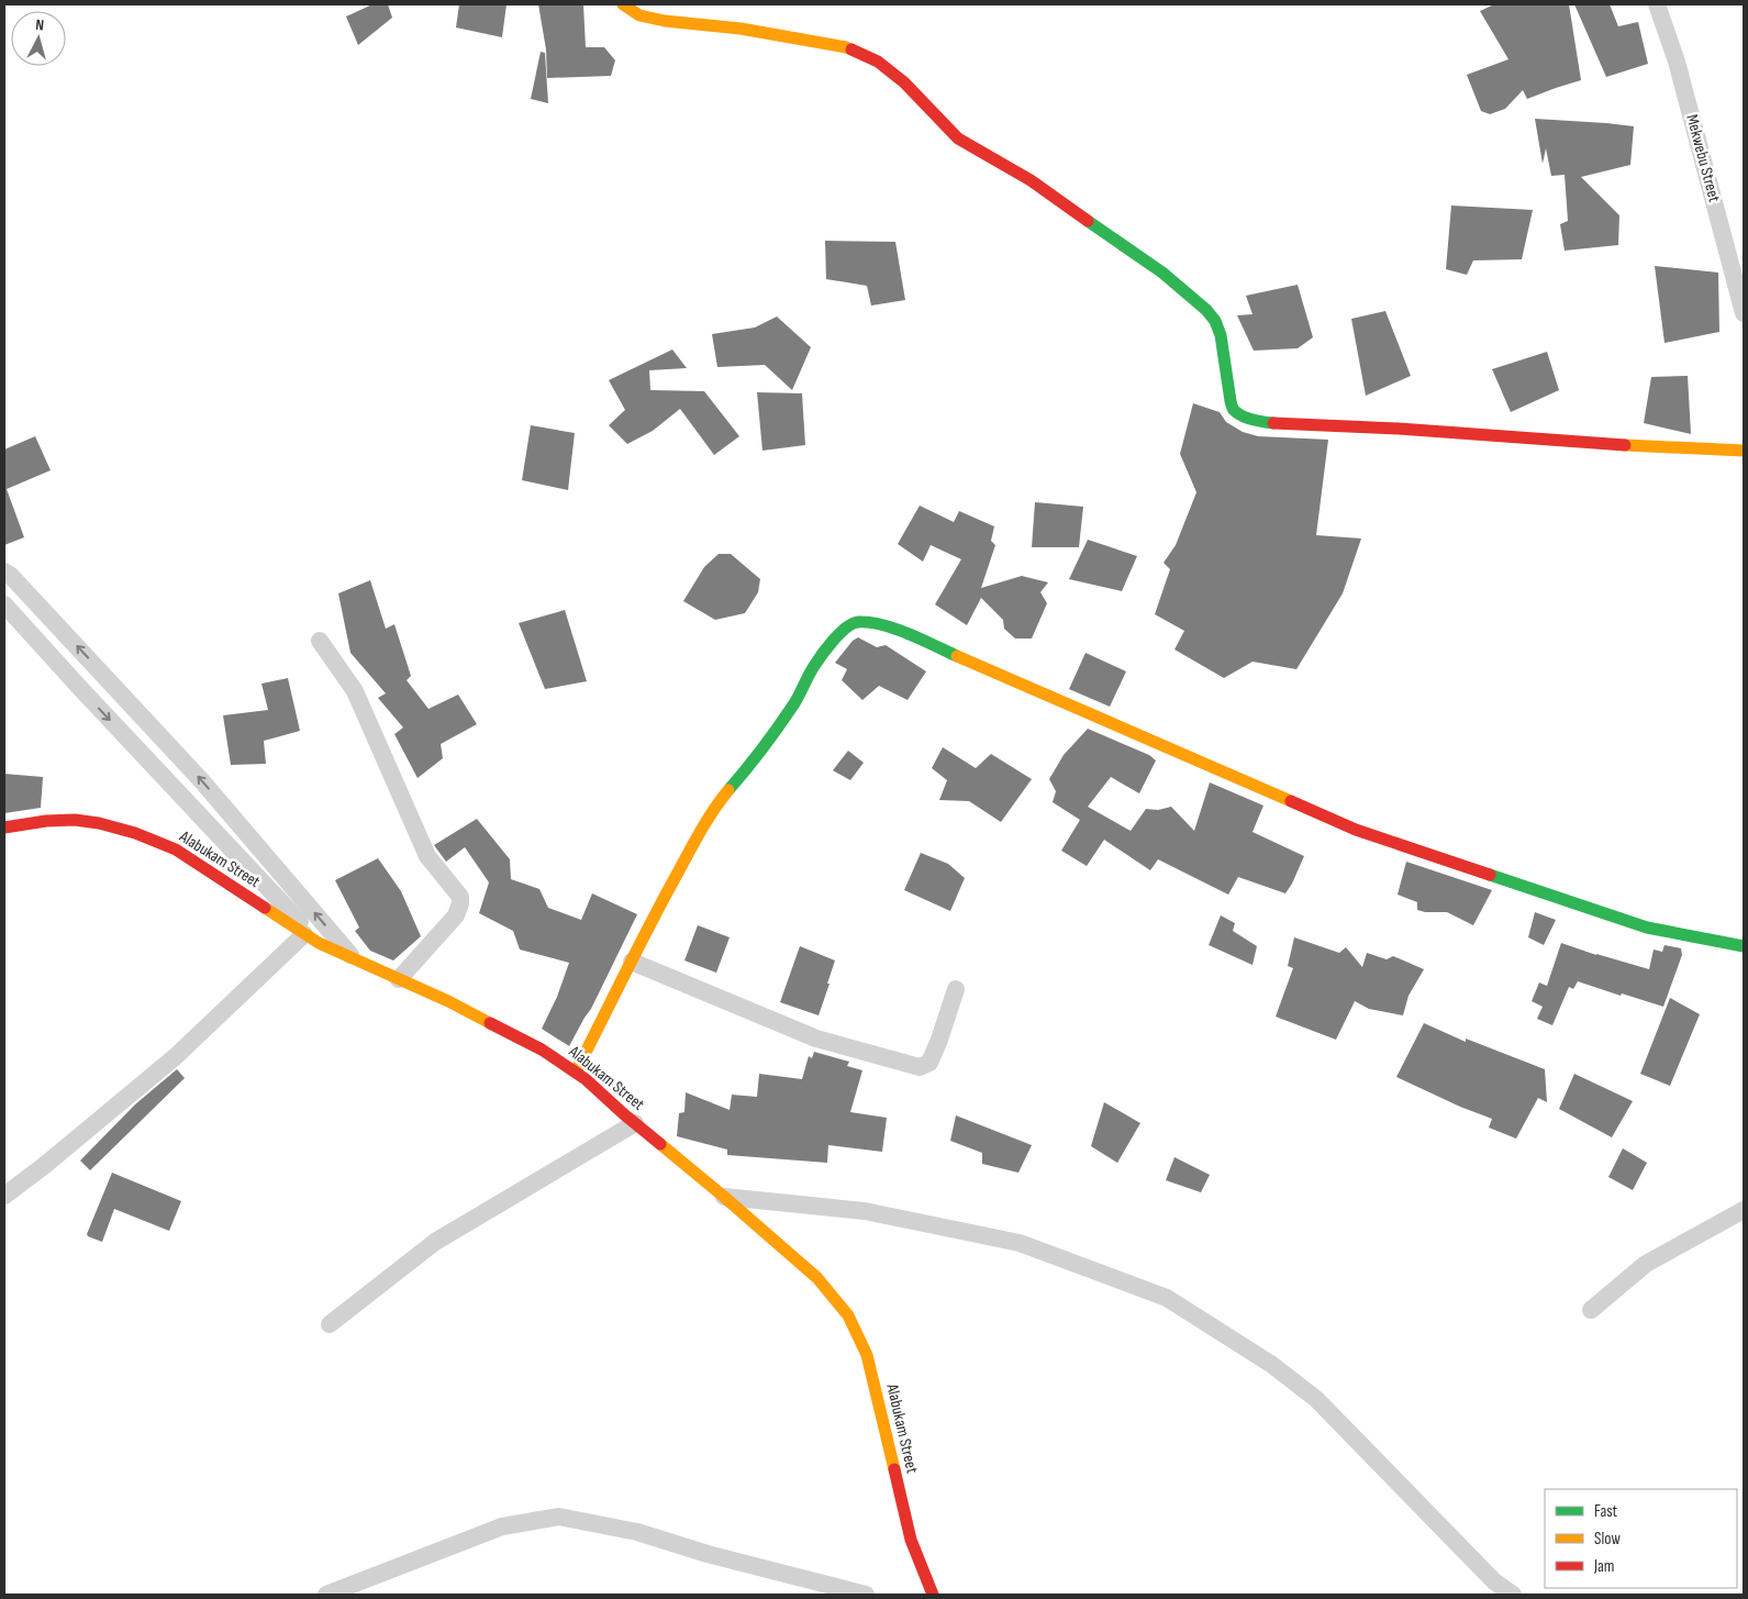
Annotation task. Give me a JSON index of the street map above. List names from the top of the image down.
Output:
{
  "streets": {
    "street": ["Mekwebu Street", "Alabukam Street"]
  },
  "legend": ["Fast", "Slow", "Jam"],
  "north": "top"
}
